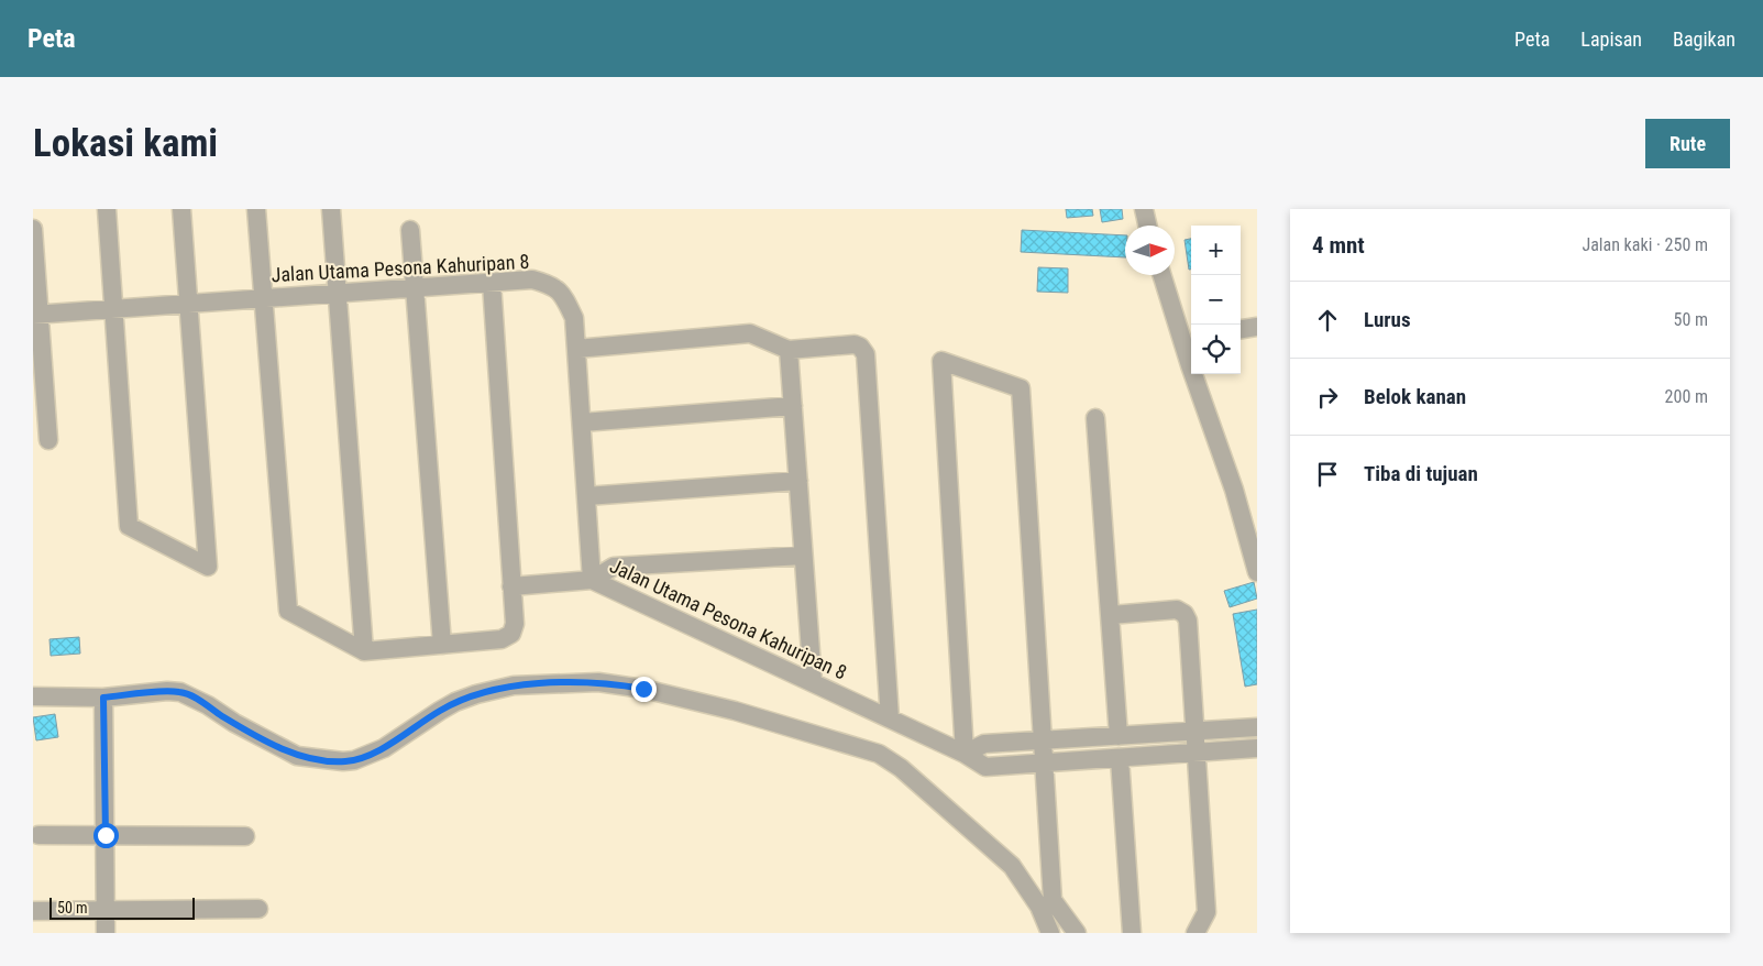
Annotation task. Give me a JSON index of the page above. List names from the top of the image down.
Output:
{
  "streets": {
    "street": ["Jalan Utama Pesona Kahuripan 8"]
  },
  "scale_bar": "50 m",
  "north": "right",
  "page": {
    "header": "Peta",
    "nav": ["Peta", "Lapisan", "Bagikan"],
    "buttons": "Rute",
    "title": "Lokasi kami",
    "heading": ["4 mnt", "Jalan kaki · 250 m"],
    "map_buttons": ["+", "−"],
    "list": [
      ["Lurus", "50 m"],
      ["Belok kanan", "200 m"],
      "Tiba di tujuan"
    ],
    "scale": "50 m"
  }
}
